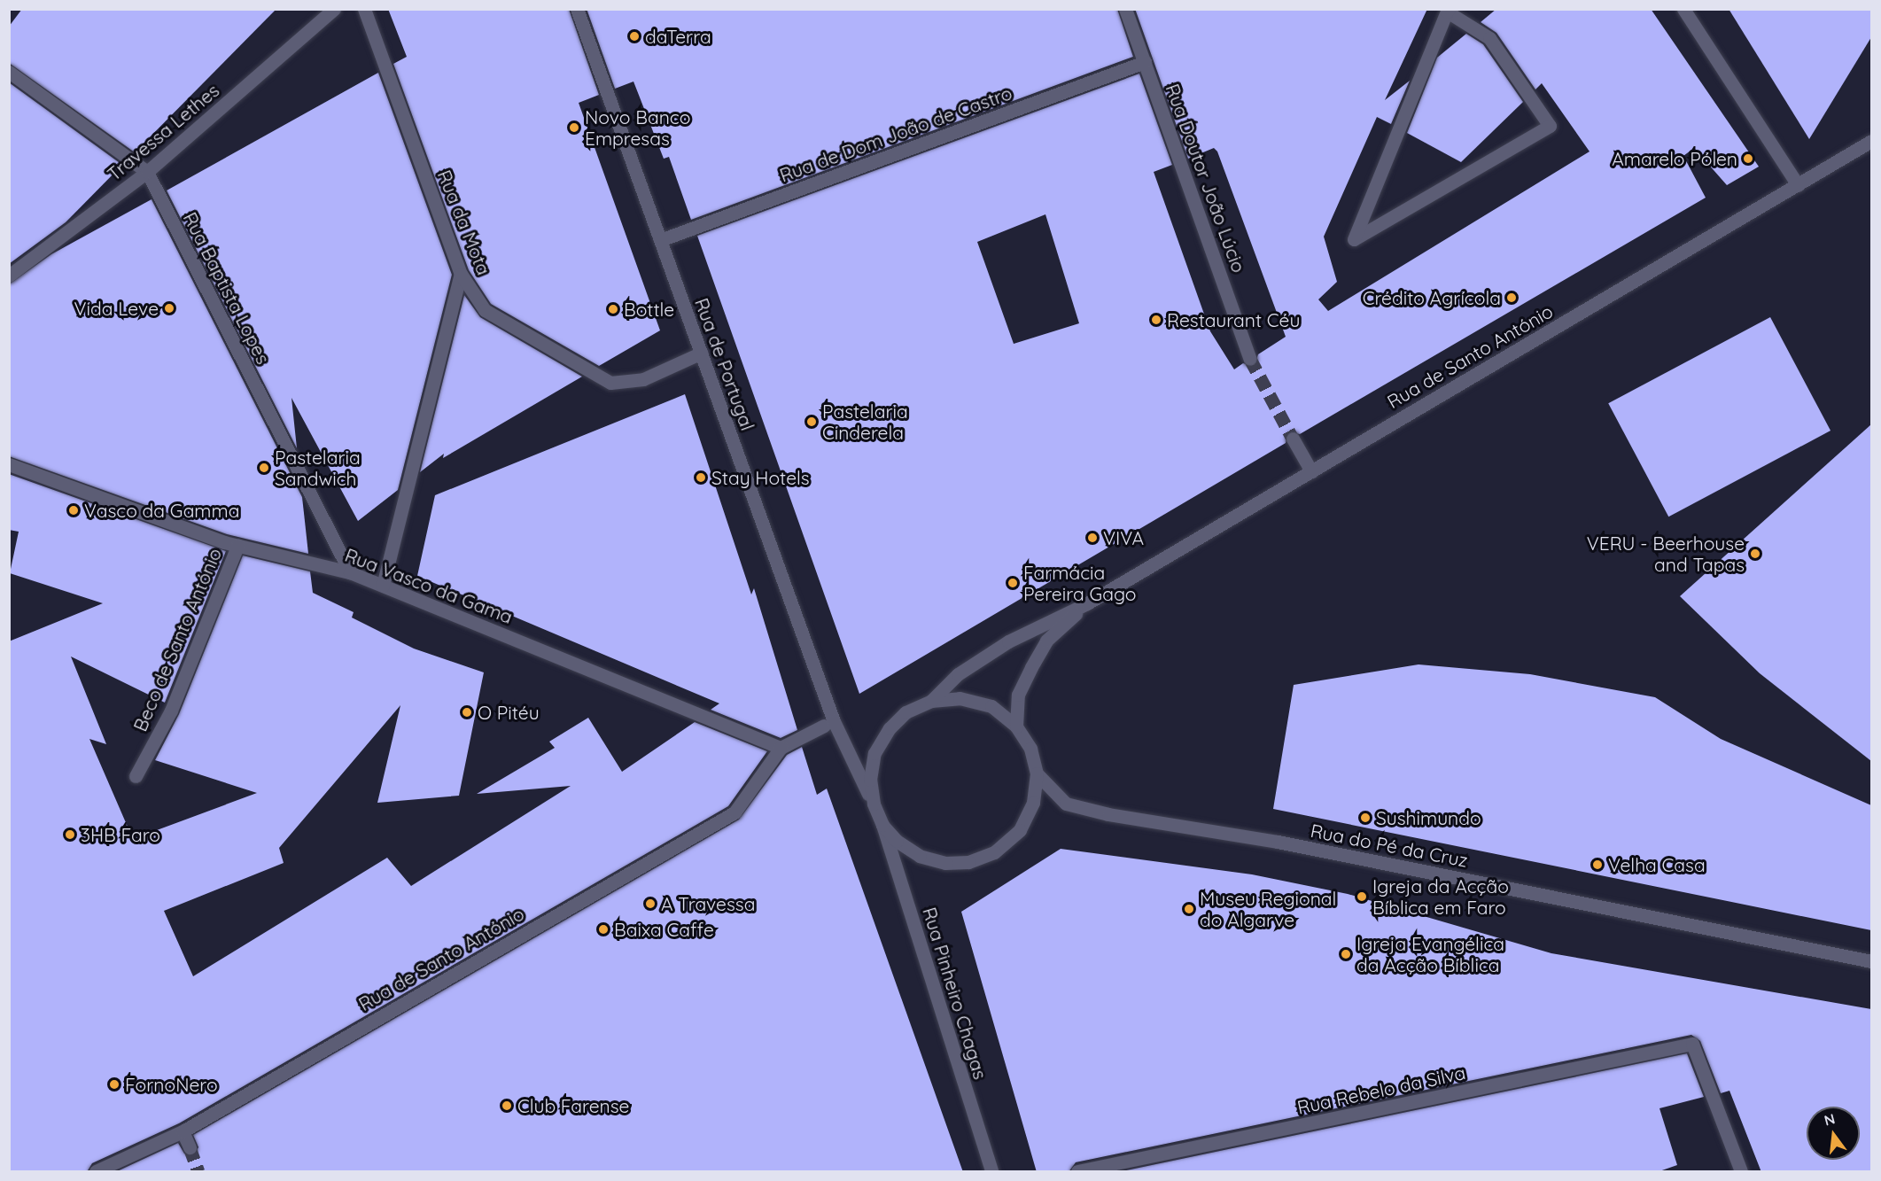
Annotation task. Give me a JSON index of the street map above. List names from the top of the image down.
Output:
{
  "streets": {
    "street": [
      "Travessa Lethes",
      "Rua de Dom João de Castro",
      "Rua Doutor João Lúcio",
      "Rua da Mota",
      "Rua Baptista Lopes",
      "Rua de Santo António",
      "Rua de Portugal",
      "Rua Vasco da Gama",
      "Beco de Santo António",
      "Rua do Pé da Cruz",
      "Rua Pinheiro Chagas",
      "Rua Rebelo da Silva"
    ]
  },
  "crossings": [
    ["Travessa Lethes", "Rua Baptista Lopes"],
    ["Rua de Dom João de Castro", "Rua Doutor João Lúcio"],
    ["Rua de Dom João de Castro", "Rua de Portugal"],
    ["Rua da Mota", "Rua de Portugal"],
    ["Rua Baptista Lopes", "Rua Vasco da Gama"],
    ["Rua de Santo António", "Rua Vasco da Gama"],
    ["Rua de Portugal", "Rua do Pé da Cruz"],
    ["Rua de Portugal", "Rua Pinheiro Chagas"],
    ["Rua Vasco da Gama", "Beco de Santo António"],
    ["Rua do Pé da Cruz", "Rua Pinheiro Chagas"]
  ],
  "places": [
    "daTerra",
    "Novo Banco Empresas",
    "Amarelo Pólen",
    "Crédito Agrícola",
    "Vida Leve",
    "Bottle",
    "Restaurant Céu",
    "Pastelaria Cinderela",
    "Pastelaria Sandwich",
    "Stay Hotels",
    "Vasco da Gamma",
    "VIVA",
    "VERU - Beerhouse and Tapas",
    "Farmácia Pereira Gago",
    "O Pitéu",
    "Sushimundo",
    "3HB Faro",
    "Velha Casa",
    "Igreja da Acção Bíblica em Faro",
    "A Travessa",
    "Museu Regional do Algarve",
    "Baixa Caffe",
    "Igreja Evangélica da Acção Bíblica",
    "FornoNero",
    "Club Farense"
  ],
  "north": "top"
}
